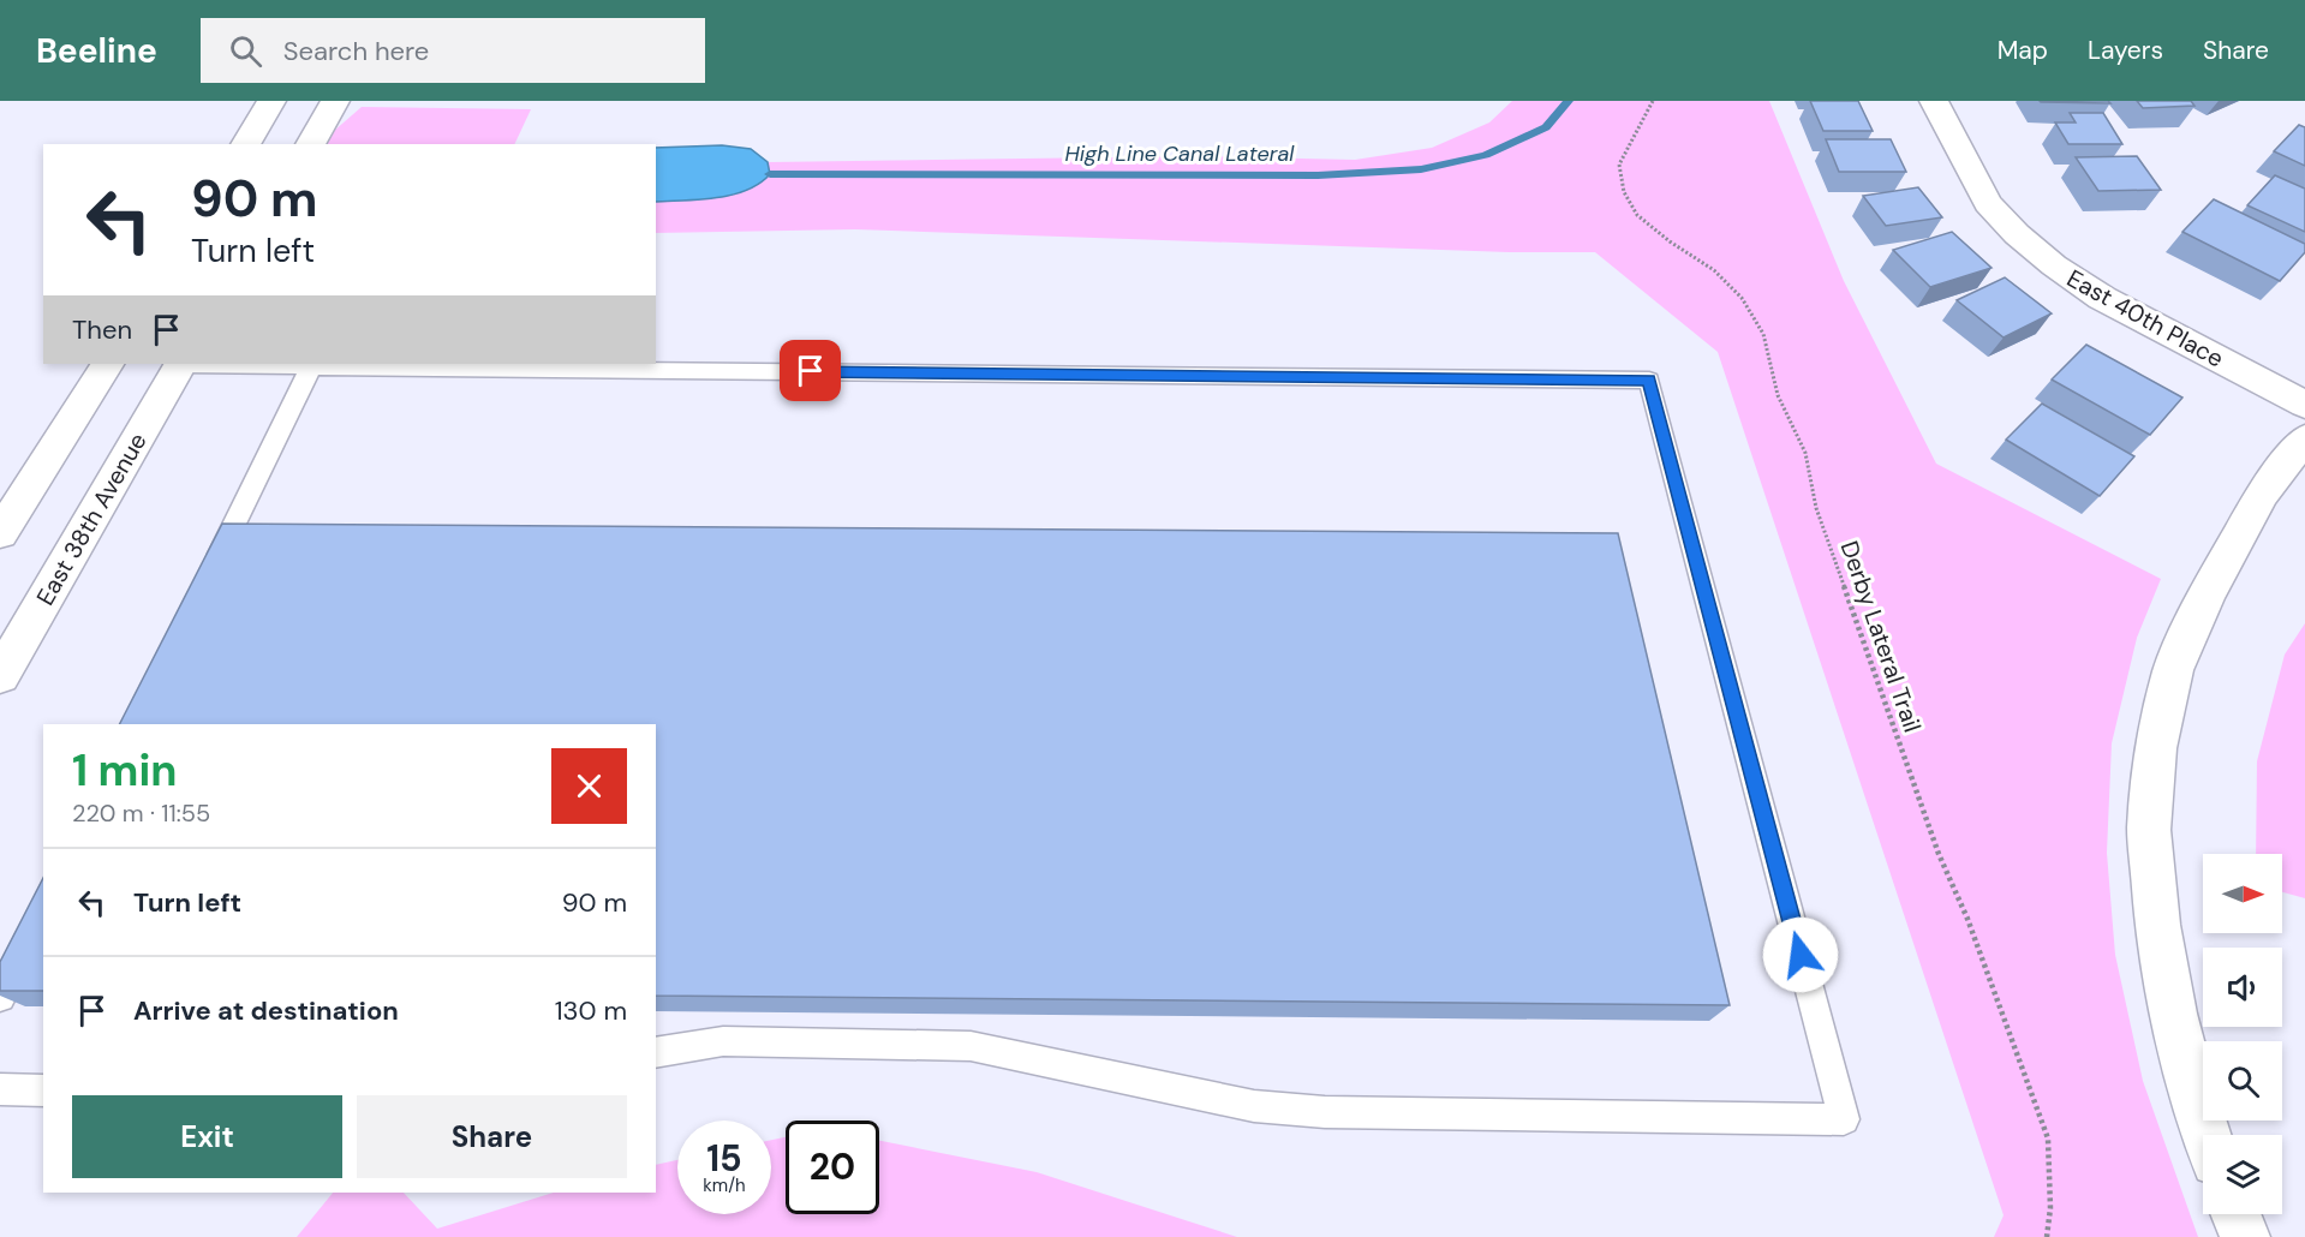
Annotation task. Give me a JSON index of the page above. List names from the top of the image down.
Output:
{
  "streets": {
    "street": ["East 40th Place", "East 38th Avenue"],
    "path": ["Derby Lateral Trail"]
  },
  "water": ["High Line Canal Lateral"],
  "north": "right",
  "page": {
    "header": "Beeline",
    "search": "Search here",
    "nav": ["Map", "Layers", "Share"],
    "turn": ["90 m", "Turn left"],
    "then": "Then",
    "heading": ["1 min", "220 m · 11:55"],
    "list": [
      {
        "name": "Turn left",
        "value": "90 m"
      },
      {
        "name": "Arrive at destination",
        "value": "130 m"
      }
    ],
    "buttons": ["Exit", "Share"],
    "speed": "15 km/h",
    "limit": "20"
  }
}
